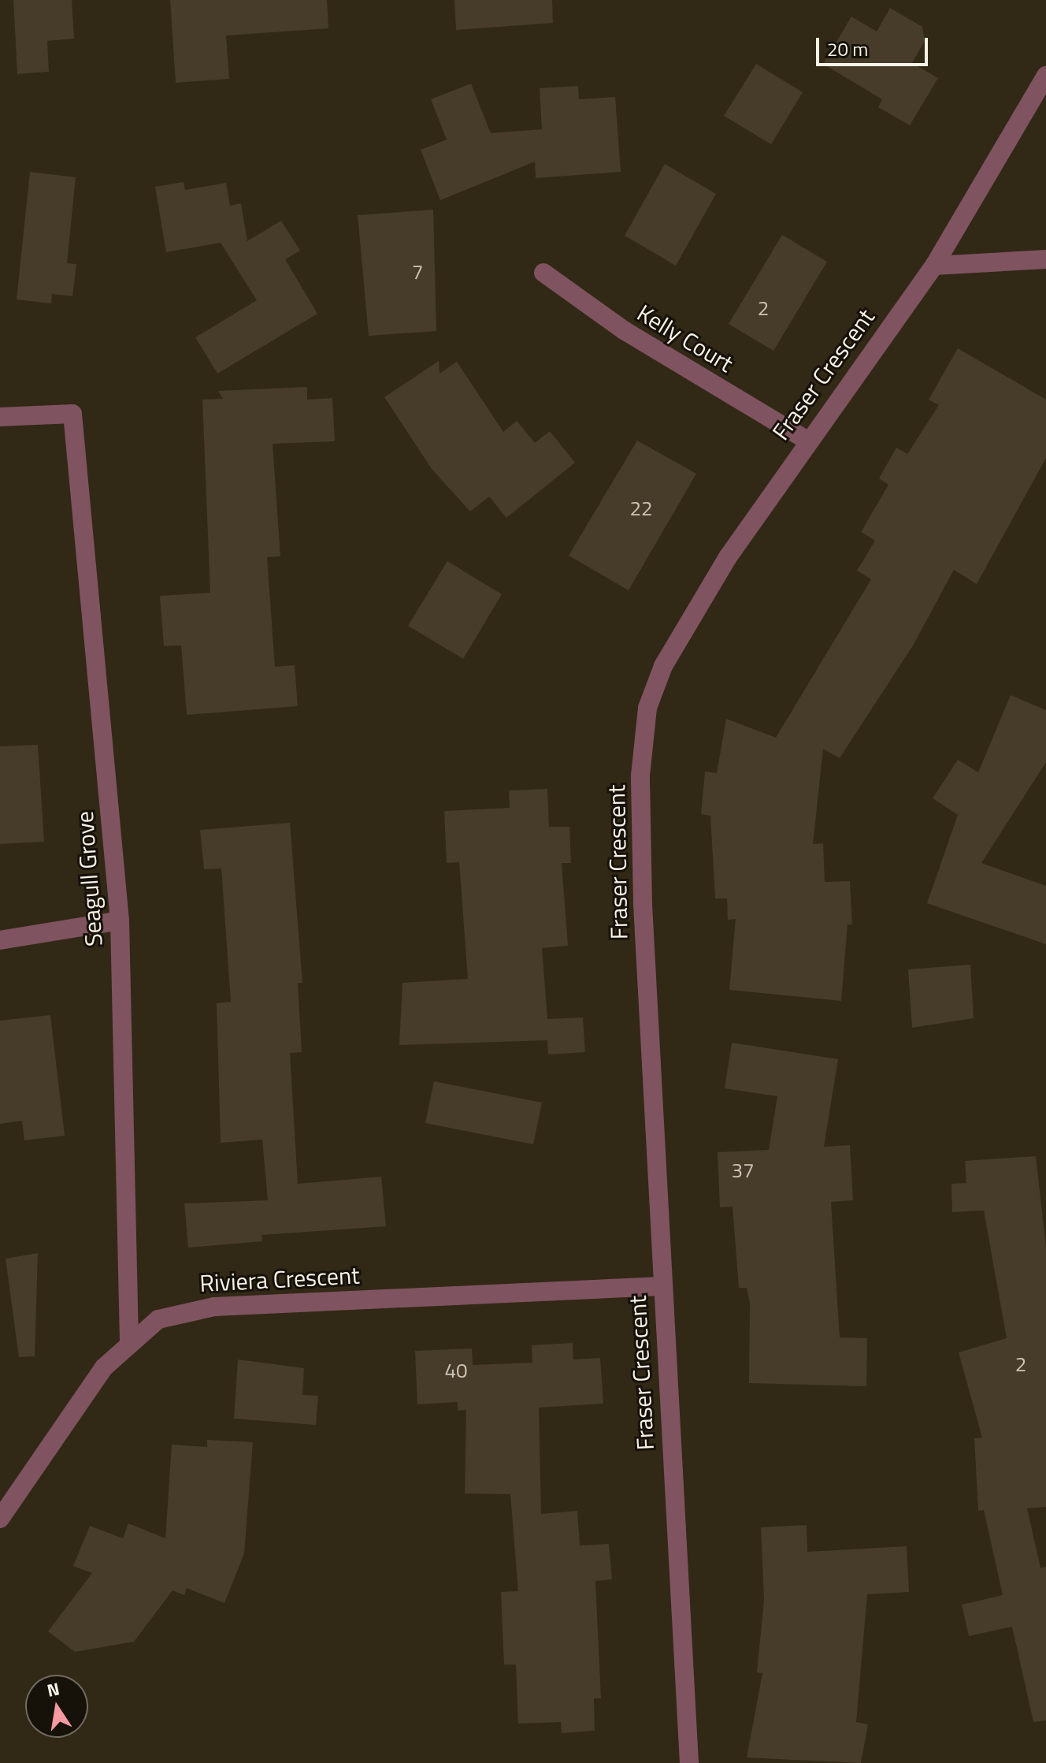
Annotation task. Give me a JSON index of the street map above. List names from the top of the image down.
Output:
{
  "streets": {
    "street": [
      "Kelly Court",
      "Fraser Crescent",
      "Seagull Grove",
      "Riviera Crescent"
    ]
  },
  "crossings": [
    ["Kelly Court", "Fraser Crescent"],
    ["Fraser Crescent", "Riviera Crescent"],
    ["Seagull Grove", "Riviera Crescent"]
  ],
  "house_numbers": [
    "7",
    "2",
    "22",
    "37",
    "2",
    "40"
  ],
  "scale_bar": "20 m",
  "north": "top"
}
